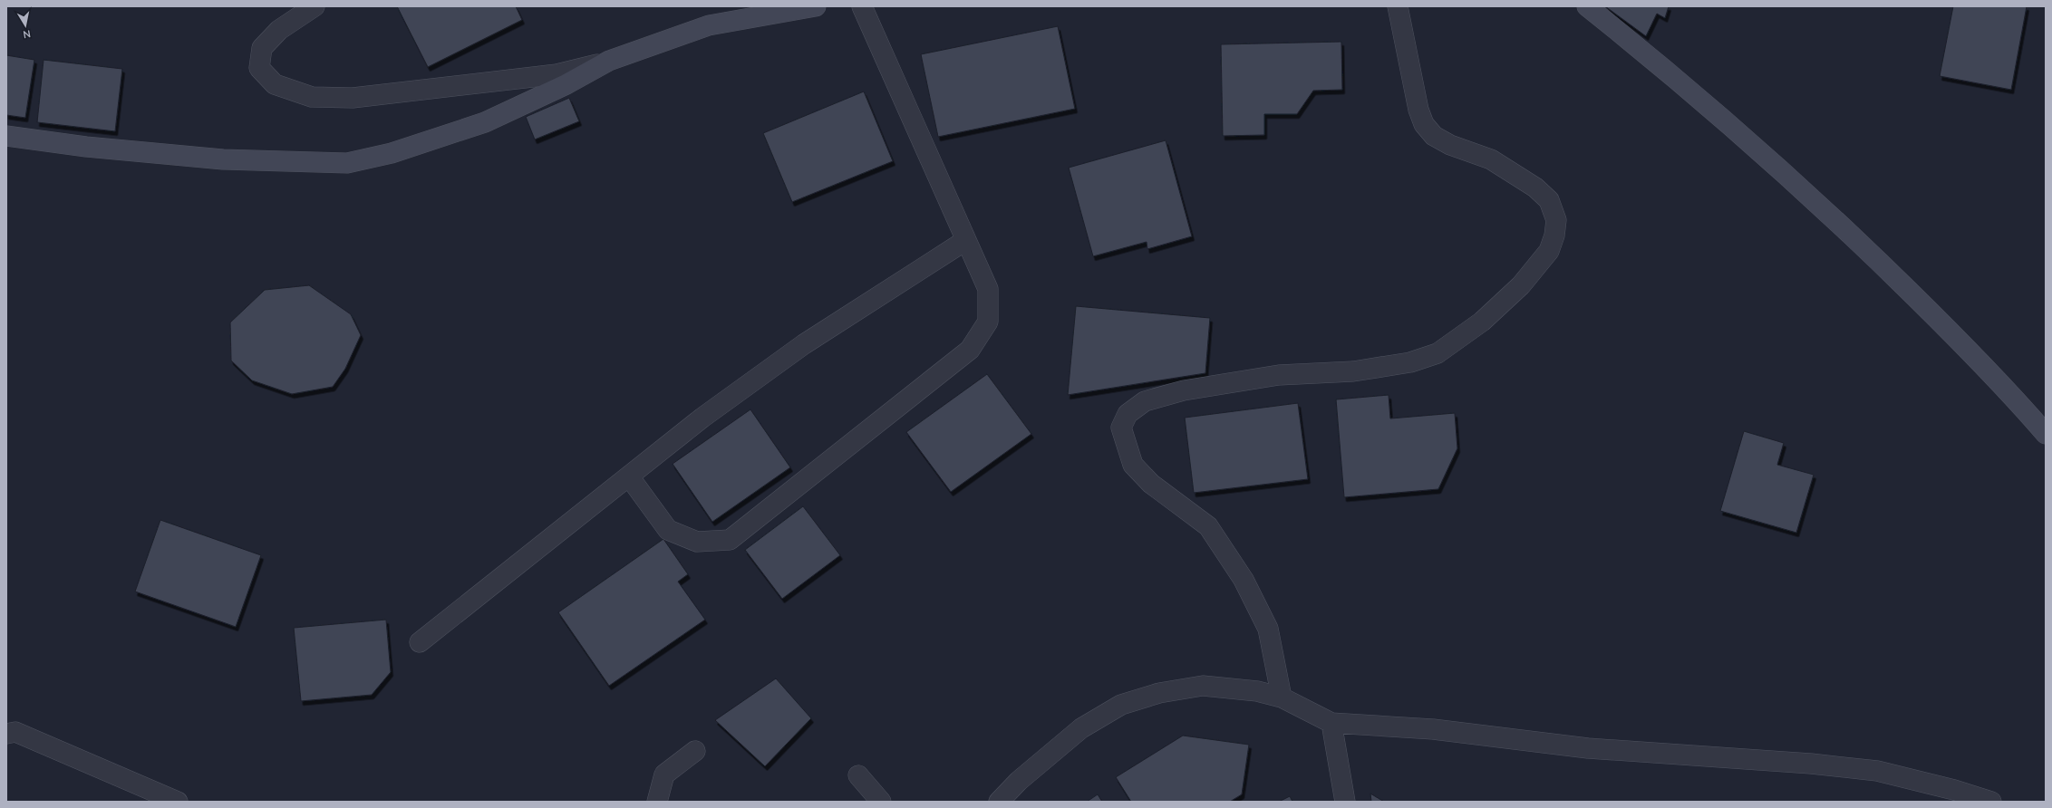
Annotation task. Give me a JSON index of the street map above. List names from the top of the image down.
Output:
{
  "north": "bottom"
}
